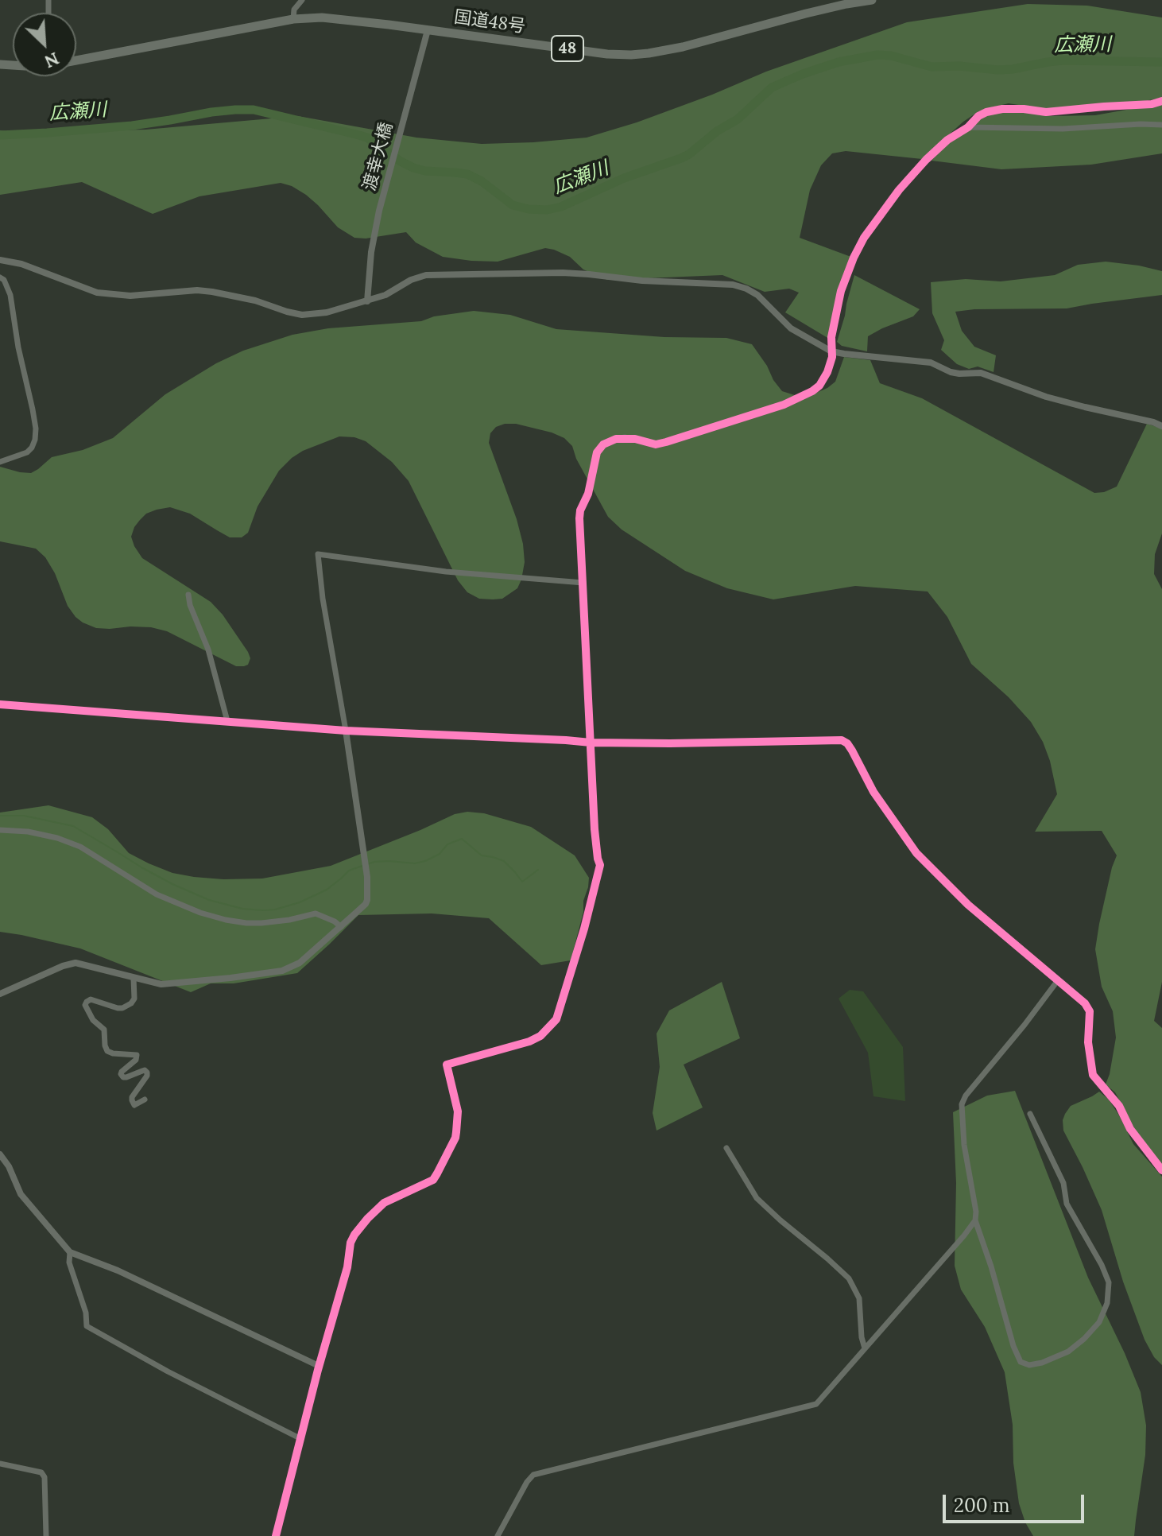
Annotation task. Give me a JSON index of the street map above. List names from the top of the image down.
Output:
{
  "streets": {
    "highway": ["国道48号", "48"],
    "street": ["渡幸大橋"]
  },
  "crossings": [
    ["国道48号", "渡幸大橋"]
  ],
  "water": ["広瀬川"],
  "scale_bar": "200 m",
  "north": "bottom right"
}
